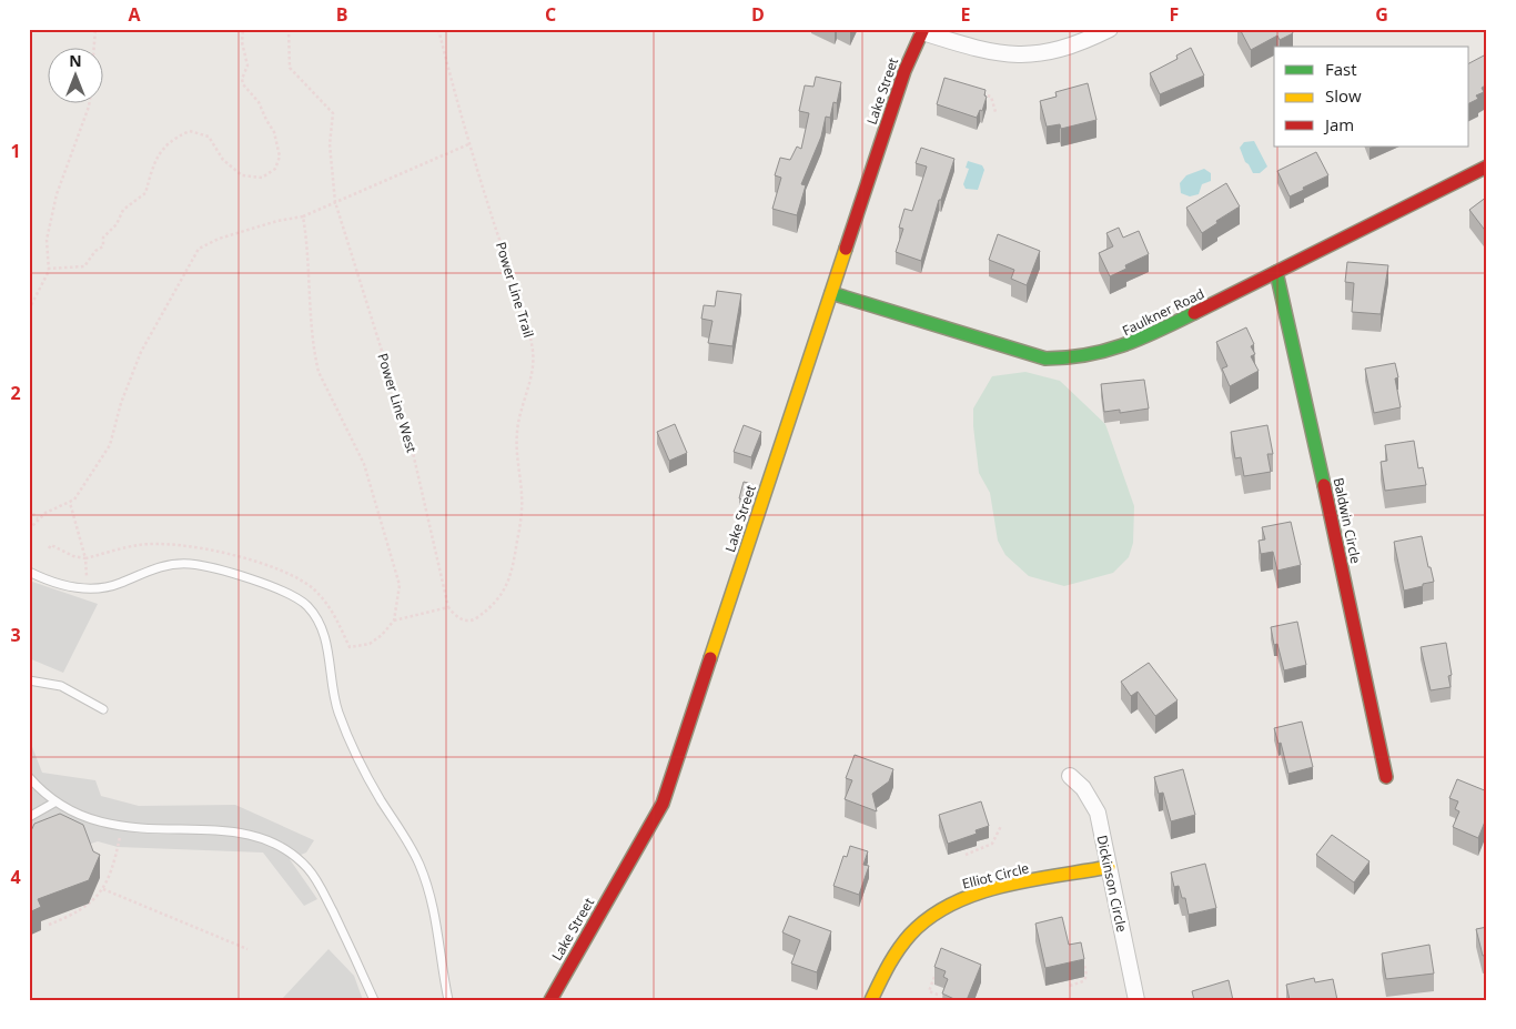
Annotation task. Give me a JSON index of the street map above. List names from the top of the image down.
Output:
{
  "streets": {
    "street": [
      "Lake Street",
      "Faulkner Road",
      "Baldwin Circle",
      "Elliot Circle",
      "Dickinson Circle"
    ],
    "path": ["Power Line Trail", "Power Line West"]
  },
  "crossings": [
    ["Lake Street", "Faulkner Road"],
    ["Power Line Trail", "Power Line West"],
    ["Faulkner Road", "Baldwin Circle"],
    ["Elliot Circle", "Dickinson Circle"]
  ],
  "legend": ["Fast", "Slow", "Jam"],
  "north": "top",
  "grid": {
    "columns": [
      "A",
      "B",
      "C",
      "D",
      "E",
      "F",
      "G"
    ],
    "rows": [
      "1",
      "2",
      "3",
      "4"
    ]
  }
}
